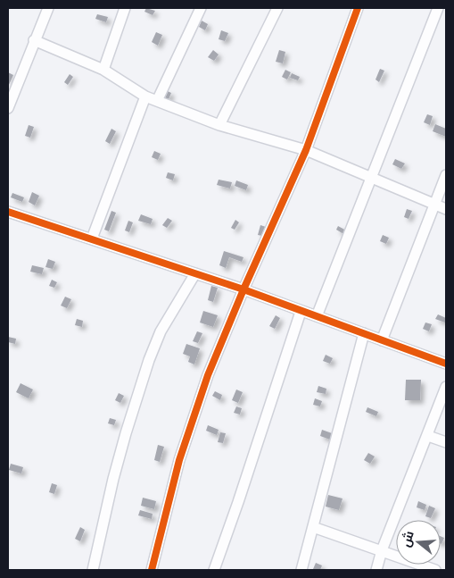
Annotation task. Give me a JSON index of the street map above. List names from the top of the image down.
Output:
{
  "north": "left"
}
